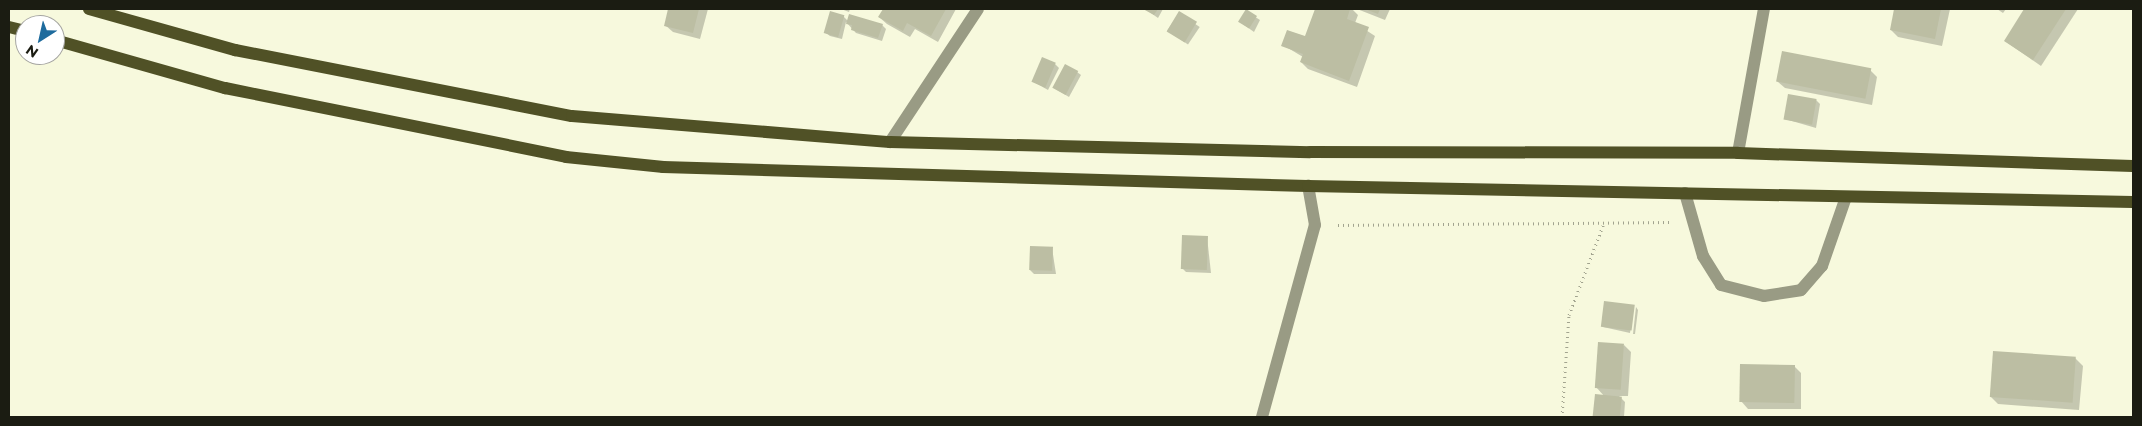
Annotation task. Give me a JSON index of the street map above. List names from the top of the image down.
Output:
{
  "north": "bottom left"
}
